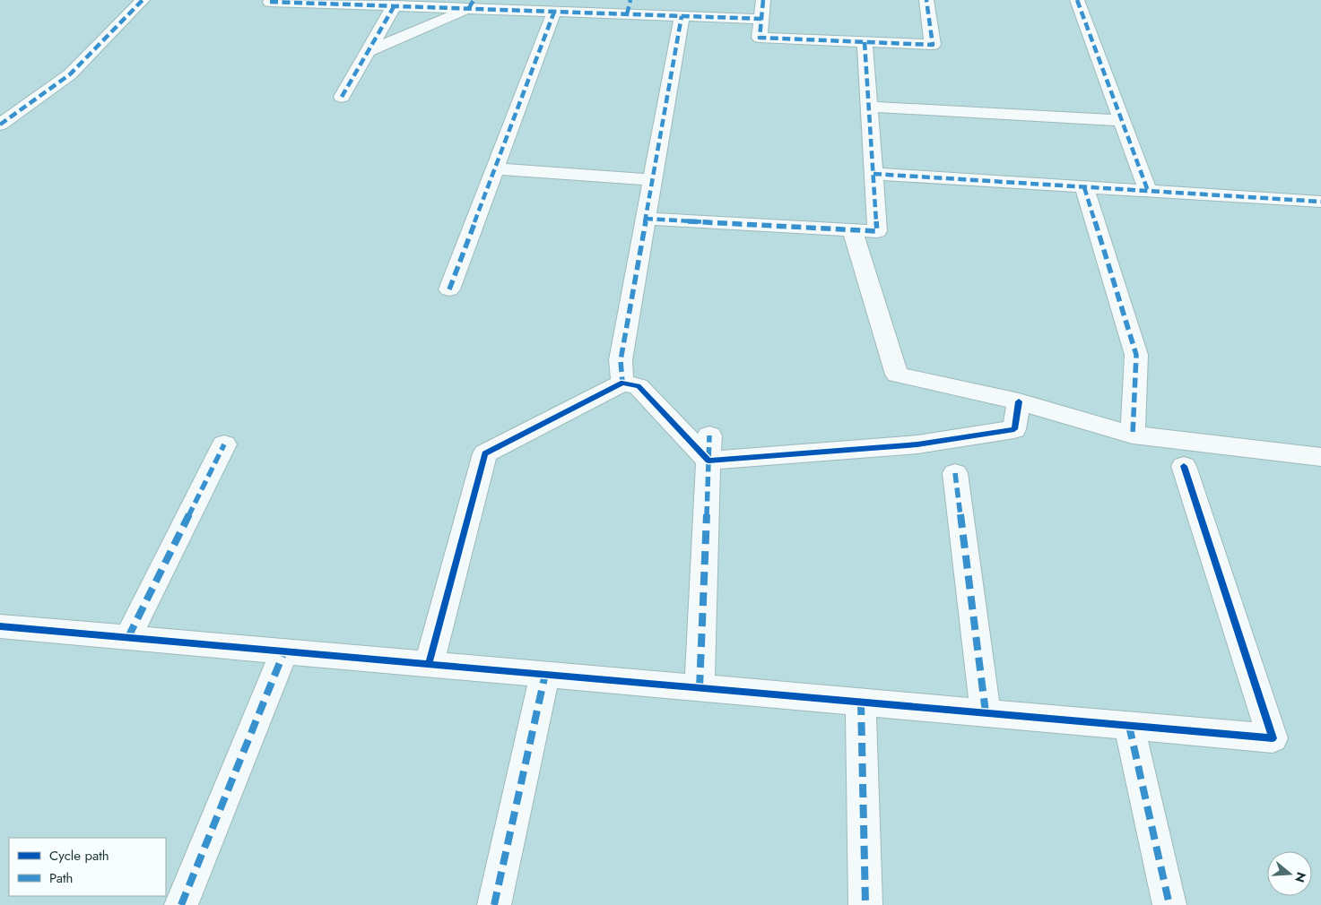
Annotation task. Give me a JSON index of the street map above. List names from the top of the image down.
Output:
{
  "legend": ["Cycle path", "Path"],
  "north": "right"
}
